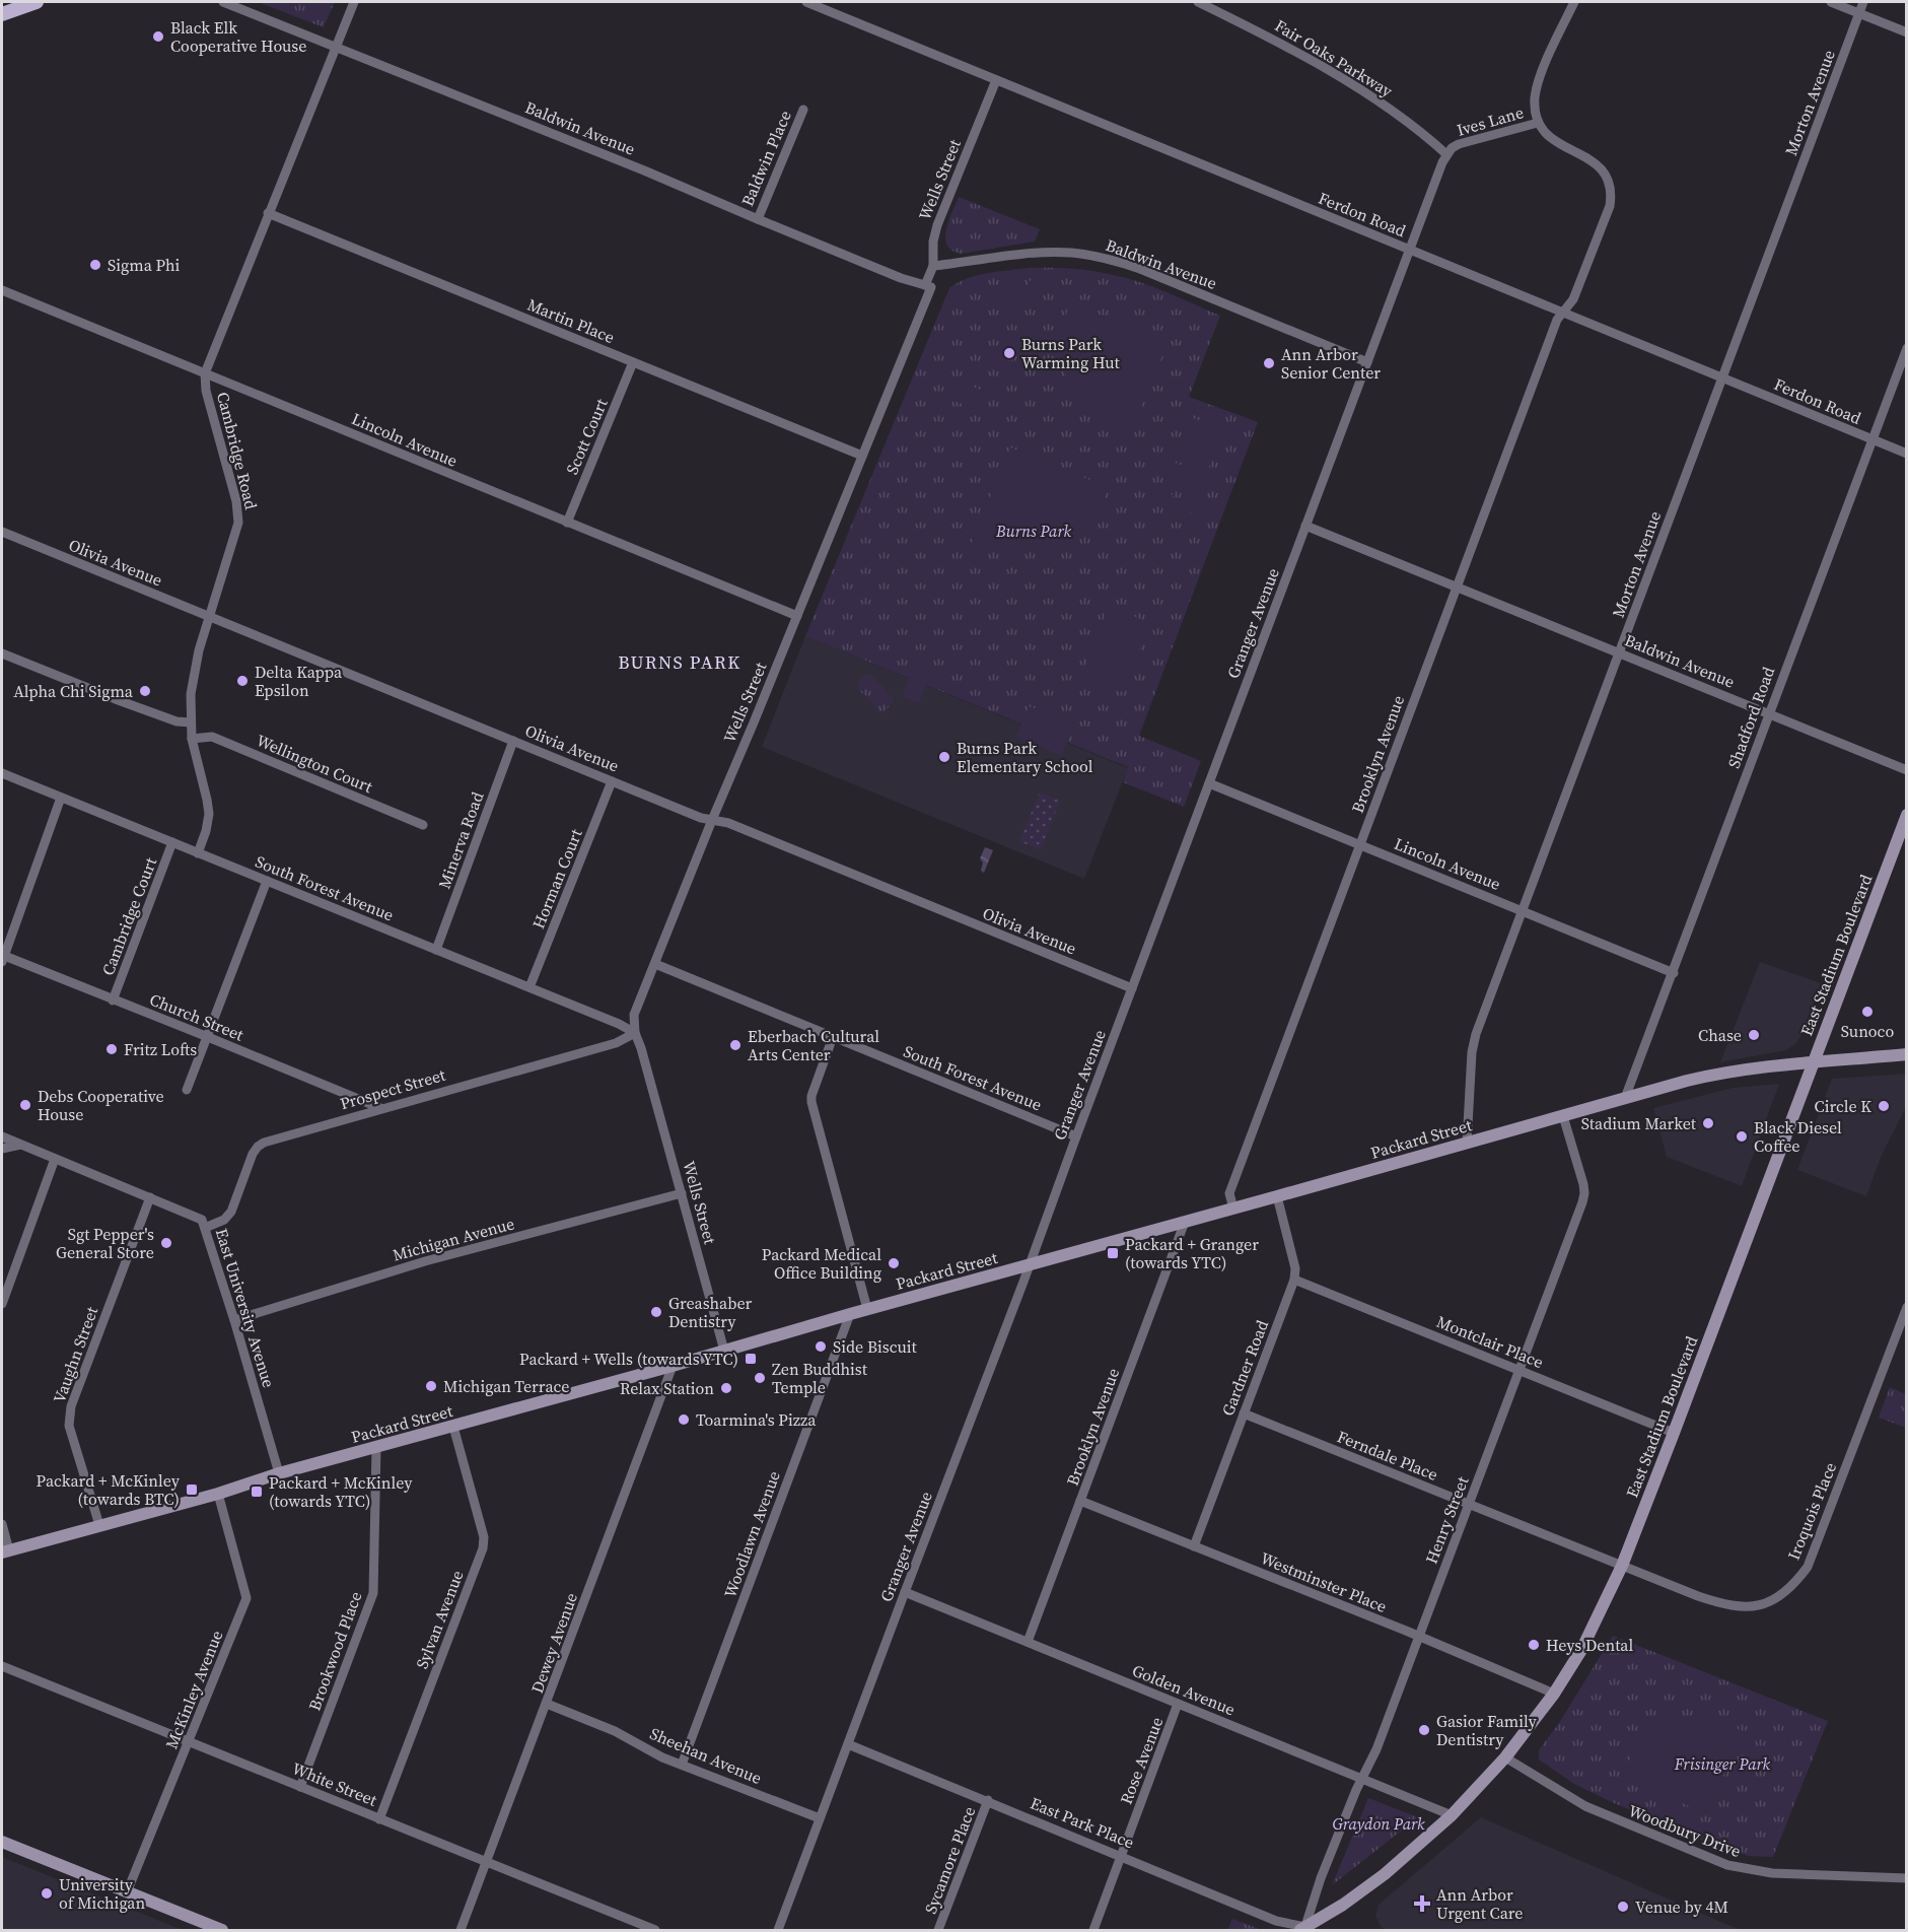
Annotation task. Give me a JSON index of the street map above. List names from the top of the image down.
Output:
{
  "streets": {
    "main road": ["East Stadium Boulevard", "Packard Street"],
    "street": [
      "Fair Oaks Parkway",
      "Morton Avenue",
      "Ives Lane",
      "Baldwin Avenue",
      "Baldwin Place",
      "Wells Street",
      "Ferdon Road",
      "Martin Place",
      "Scott Court",
      "Lincoln Avenue",
      "Cambridge Road",
      "Olivia Avenue",
      "Granger Avenue",
      "Shadford Road",
      "Brooklyn Avenue",
      "Wellington Court",
      "Minerva Road",
      "Horman Court",
      "South Forest Avenue",
      "Cambridge Court",
      "Church Street",
      "Prospect Street",
      "Michigan Avenue",
      "East University Avenue",
      "Montclair Place",
      "Vaughn Street",
      "Gardner Road",
      "Ferndale Place",
      "Iroquois Place",
      "Henry Street",
      "Woodlawn Avenue",
      "Westminster Place",
      "Sylvan Avenue",
      "Dewey Avenue",
      "Brookwood Place",
      "McKinley Avenue",
      "Golden Avenue",
      "Sheehan Avenue",
      "Rose Avenue",
      "White Street",
      "East Park Place",
      "Woodbury Drive",
      "Sycamore Place"
    ]
  },
  "crossings": [
    ["Fair Oaks Parkway", "Ives Lane"],
    ["Morton Avenue", "Baldwin Avenue"],
    ["Morton Avenue", "Ferdon Road"],
    ["Morton Avenue", "Lincoln Avenue"],
    ["Morton Avenue", "Packard Street"],
    ["Ives Lane", "Ferdon Road"],
    ["Ives Lane", "Granger Avenue"],
    ["Ives Lane", "Brooklyn Avenue"],
    ["Baldwin Avenue", "Baldwin Place"],
    ["Baldwin Avenue", "Wells Street"],
    ["Baldwin Avenue", "Cambridge Road"],
    ["Baldwin Avenue", "Granger Avenue"],
    ["Baldwin Avenue", "Shadford Road"],
    ["Baldwin Avenue", "Brooklyn Avenue"],
    ["Wells Street", "Ferdon Road"],
    ["Wells Street", "Martin Place"],
    ["Wells Street", "Lincoln Avenue"],
    ["Wells Street", "Olivia Avenue"],
    ["Wells Street", "South Forest Avenue"],
    ["Wells Street", "Prospect Street"],
    ["Wells Street", "Packard Street"],
    ["Wells Street", "Michigan Avenue"],
    ["Ferdon Road", "Granger Avenue"],
    ["Ferdon Road", "Shadford Road"],
    ["Ferdon Road", "Brooklyn Avenue"],
    ["Martin Place", "Scott Court"],
    ["Martin Place", "Cambridge Road"],
    ["Scott Court", "Lincoln Avenue"],
    ["Lincoln Avenue", "Cambridge Road"],
    ["Lincoln Avenue", "Granger Avenue"],
    ["Lincoln Avenue", "Shadford Road"],
    ["Lincoln Avenue", "Brooklyn Avenue"],
    ["Cambridge Road", "Olivia Avenue"],
    ["Cambridge Road", "Wellington Court"],
    ["Cambridge Road", "South Forest Avenue"],
    ["Olivia Avenue", "Granger Avenue"],
    ["Olivia Avenue", "Minerva Road"],
    ["Olivia Avenue", "Horman Court"],
    ["Granger Avenue", "South Forest Avenue"],
    ["Granger Avenue", "Packard Street"],
    ["Granger Avenue", "Golden Avenue"],
    ["Granger Avenue", "Sheehan Avenue"],
    ["Granger Avenue", "East Park Place"],
    ["Shadford Road", "Packard Street"],
    ["Brooklyn Avenue", "Packard Street"],
    ["Brooklyn Avenue", "Westminster Place"],
    ["Brooklyn Avenue", "Golden Avenue"],
    ["Minerva Road", "South Forest Avenue"],
    ["Horman Court", "South Forest Avenue"],
    ["South Forest Avenue", "Cambridge Court"],
    ["South Forest Avenue", "Prospect Street"],
    ["Cambridge Court", "Church Street"],
    ["East Stadium Boulevard", "Packard Street"],
    ["East Stadium Boulevard", "Montclair Place"],
    ["East Stadium Boulevard", "Ferndale Place"],
    ["East Stadium Boulevard", "Iroquois Place"],
    ["East Stadium Boulevard", "Henry Street"],
    ["East Stadium Boulevard", "Westminster Place"],
    ["East Stadium Boulevard", "Golden Avenue"],
    ["East Stadium Boulevard", "East Park Place"],
    ["East Stadium Boulevard", "Woodbury Drive"],
    ["Church Street", "Prospect Street"],
    ["Prospect Street", "East University Avenue"],
    ["Packard Street", "East University Avenue"],
    ["Packard Street", "Vaughn Street"],
    ["Packard Street", "Gardner Road"],
    ["Packard Street", "Henry Street"],
    ["Packard Street", "Woodlawn Avenue"],
    ["Packard Street", "Sylvan Avenue"],
    ["Packard Street", "Dewey Avenue"],
    ["Packard Street", "Brookwood Place"],
    ["Packard Street", "McKinley Avenue"],
    ["Michigan Avenue", "East University Avenue"],
    ["East University Avenue", "Vaughn Street"],
    ["Montclair Place", "Gardner Road"],
    ["Montclair Place", "Henry Street"],
    ["Gardner Road", "Ferndale Place"],
    ["Gardner Road", "Westminster Place"],
    ["Ferndale Place", "Iroquois Place"],
    ["Ferndale Place", "Henry Street"],
    ["Henry Street", "Westminster Place"],
    ["Henry Street", "Golden Avenue"],
    ["Henry Street", "East Park Place"],
    ["Woodlawn Avenue", "Sheehan Avenue"],
    ["Sylvan Avenue", "White Street"],
    ["Dewey Avenue", "Sheehan Avenue"],
    ["Dewey Avenue", "White Street"],
    ["Brookwood Place", "White Street"],
    ["McKinley Avenue", "White Street"],
    ["Golden Avenue", "Rose Avenue"],
    ["Rose Avenue", "East Park Place"],
    ["East Park Place", "Sycamore Place"]
  ],
  "districts": ["BURNS PARK"],
  "parks": ["Burns Park", "Frisinger Park", "Graydon Park"],
  "places": {
    "other": [
      "Black Elk Cooperative House",
      "Sigma Phi",
      "Burns Park Warming Hut",
      "Ann Arbor Senior Center",
      "Delta Kappa Epsilon",
      "Alpha Chi Sigma",
      "Burns Park Elementary School",
      "Sunoco",
      "Chase",
      "Eberbach Cultural Arts Center",
      "Fritz Lofts",
      "Debs Cooperative House",
      "Circle K",
      "Stadium Market",
      "Black Diesel Coffee",
      "Sgt Pepper's General Store",
      "Packard Medical Office Building",
      "Greashaber Dentistry",
      "Side Biscuit",
      "Zen Buddhist Temple",
      "Michigan Terrace",
      "Relax Station",
      "Toarmina's Pizza",
      "Heys Dental",
      "Gasior Family Dentistry",
      "University of Michigan",
      "Venue by 4M"
    ],
    "transit": [
      "Packard + Granger (towards YTC)",
      "Packard + Wells (towards YTC)",
      "Packard + McKinley (towards BTC)",
      "Packard + McKinley (towards YTC)"
    ],
    "health": ["Ann Arbor Urgent Care"]
  }
}
